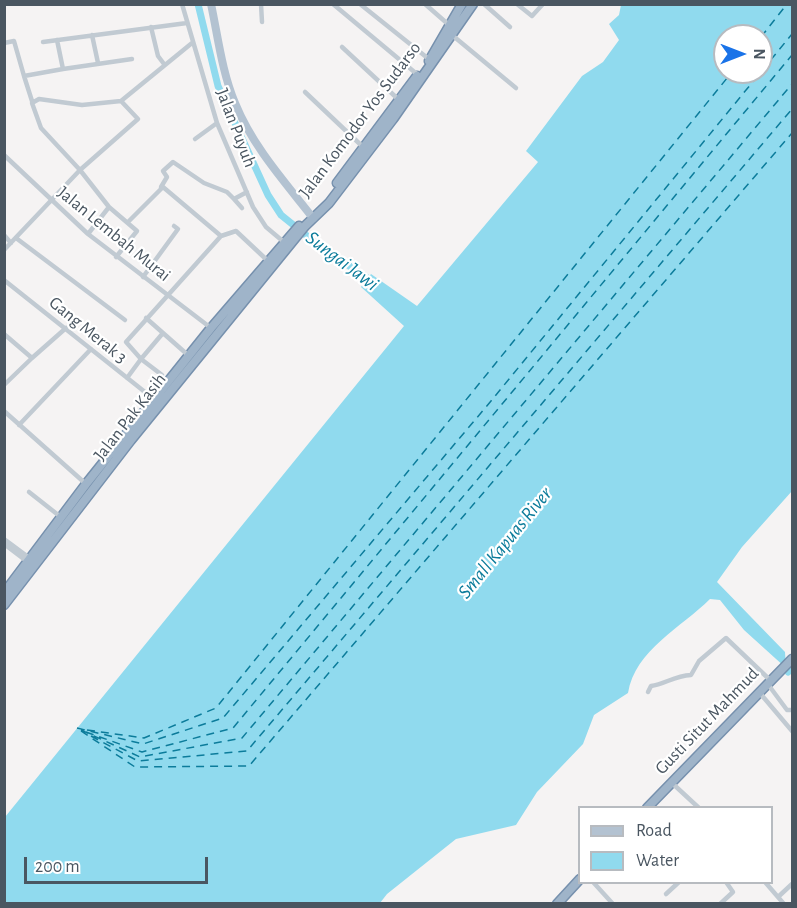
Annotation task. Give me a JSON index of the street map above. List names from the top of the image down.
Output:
{
  "streets": {
    "highway": ["Jalan Komodor Yos Sudarso", "Jalan Pak Kasih", "Gusti Situt Mahmud"],
    "street": ["Jalan Puyuh", "Jalan Lembah Murai", "Gang Merak 3"]
  },
  "crossings": [
    ["Jalan Komodor Yos Sudarso", "Jalan Puyuh"],
    ["Jalan Komodor Yos Sudarso", "Jalan Pak Kasih"],
    ["Jalan Puyuh", "Jalan Pak Kasih"],
    ["Jalan Lembah Murai", "Jalan Pak Kasih"],
    ["Gang Merak 3", "Jalan Pak Kasih"]
  ],
  "water": ["Sungai Jawi", "Small Kapuas River"],
  "legend": ["Road", "Water"],
  "scale_bar": "200 m",
  "north": "right"
}
